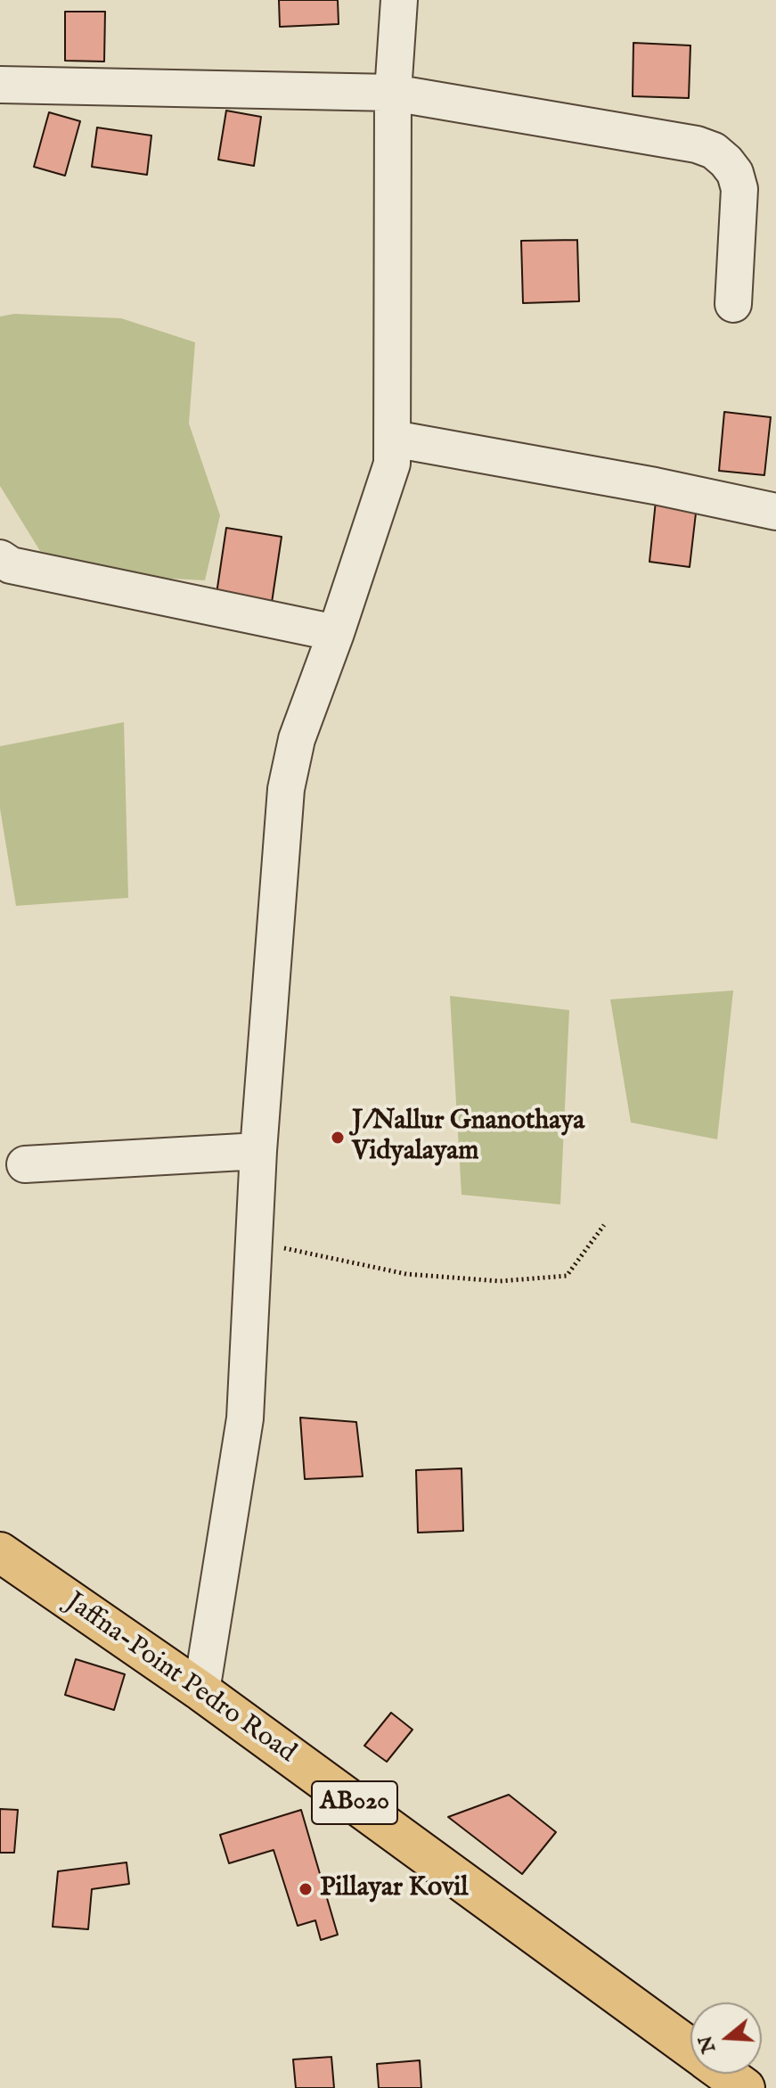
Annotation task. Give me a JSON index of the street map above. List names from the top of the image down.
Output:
{
  "streets": {
    "main road": ["Jaffna-Point Pedro Road", "AB020"]
  },
  "places": ["J/Nallur Gnanothaya Vidyalayam", "Pillayar Kovil"],
  "north": "left"
}
